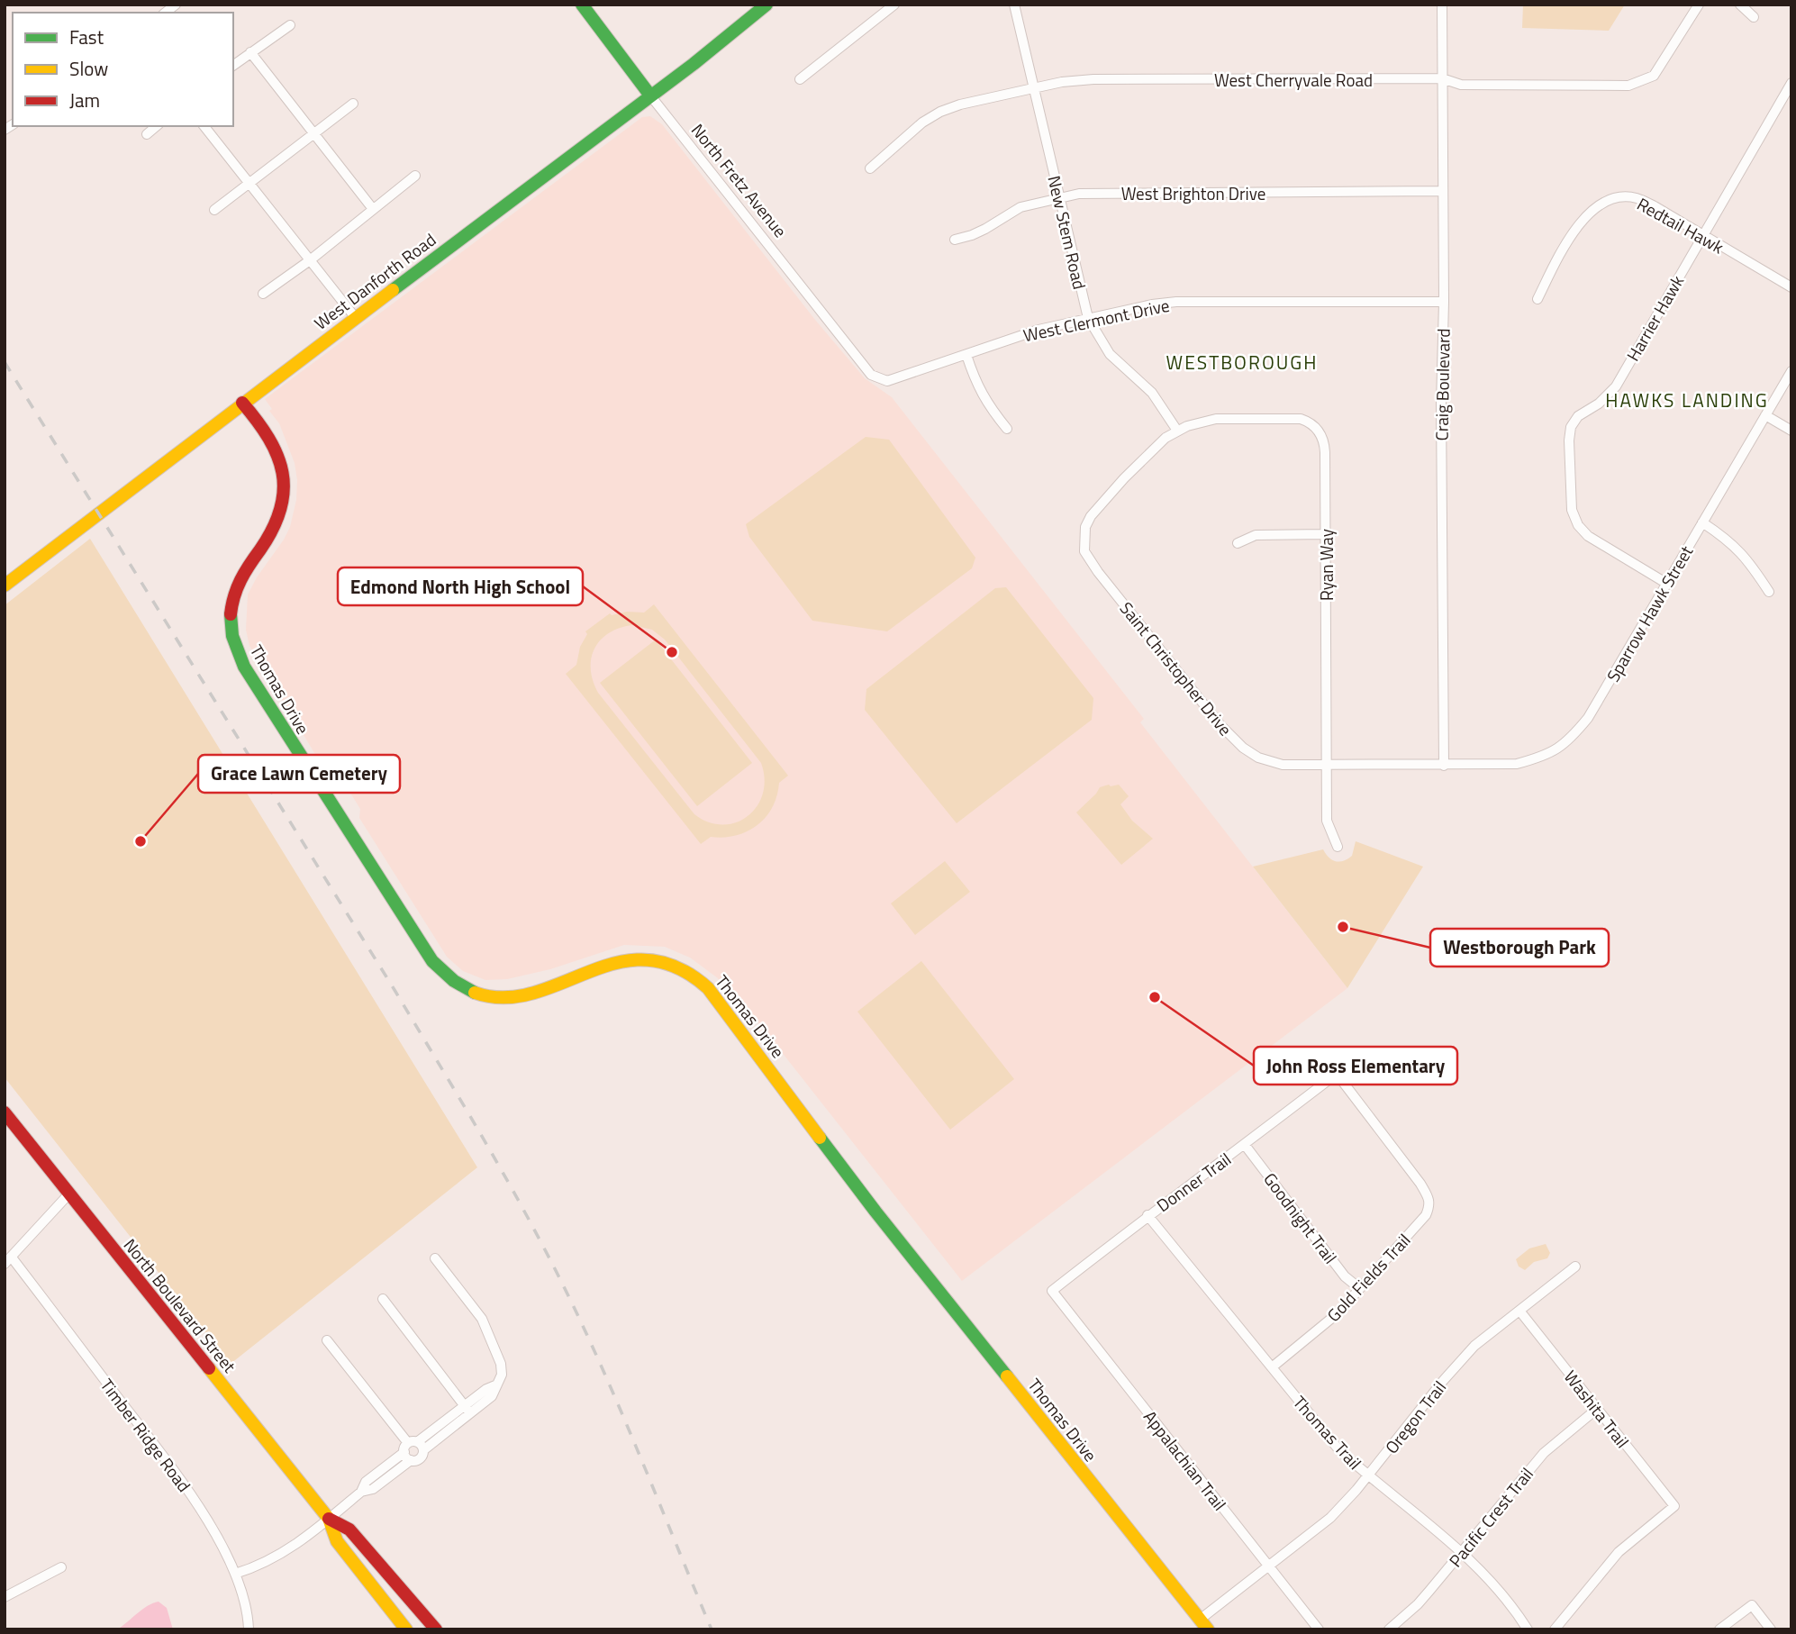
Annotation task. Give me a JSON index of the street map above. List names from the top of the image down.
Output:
{
  "streets": {
    "street": [
      "West Cherryvale Road",
      "North Fretz Avenue",
      "West Brighton Drive",
      "Redtail Hawk",
      "New Stem Road",
      "West Danforth Road",
      "Harrier Hawk",
      "West Clermont Drive",
      "Craig Boulevard",
      "Ryan Way",
      "Sparrow Hawk Street",
      "Saint Christopher Drive",
      "Thomas Drive",
      "Donner Trail",
      "Goodnight Trail",
      "Gold Fields Trail",
      "North Boulevard Street",
      "Washita Trail",
      "Oregon Trail",
      "Thomas Trail",
      "Timber Ridge Road",
      "Appalachian Trail",
      "Pacific Crest Trail"
    ]
  },
  "crossings": [
    ["West Cherryvale Road", "New Stem Road"],
    ["West Cherryvale Road", "Craig Boulevard"],
    ["North Fretz Avenue", "West Danforth Road"],
    ["North Fretz Avenue", "West Clermont Drive"],
    ["West Brighton Drive", "New Stem Road"],
    ["West Brighton Drive", "Craig Boulevard"],
    ["Redtail Hawk", "Harrier Hawk"],
    ["New Stem Road", "West Clermont Drive"],
    ["New Stem Road", "Ryan Way"],
    ["New Stem Road", "Saint Christopher Drive"],
    ["West Danforth Road", "Thomas Drive"],
    ["Harrier Hawk", "Sparrow Hawk Street"],
    ["West Clermont Drive", "Craig Boulevard"],
    ["Craig Boulevard", "Sparrow Hawk Street"],
    ["Craig Boulevard", "Saint Christopher Drive"],
    ["Ryan Way", "Saint Christopher Drive"],
    ["Sparrow Hawk Street", "Saint Christopher Drive"],
    ["Thomas Drive", "Oregon Trail"],
    ["Donner Trail", "Goodnight Trail"],
    ["Donner Trail", "Gold Fields Trail"],
    ["Donner Trail", "Thomas Trail"],
    ["Donner Trail", "Appalachian Trail"],
    ["Goodnight Trail", "Gold Fields Trail"],
    ["Gold Fields Trail", "Thomas Trail"],
    ["Washita Trail", "Oregon Trail"],
    ["Washita Trail", "Pacific Crest Trail"],
    ["Oregon Trail", "Thomas Trail"],
    ["Oregon Trail", "Appalachian Trail"],
    ["Thomas Trail", "Pacific Crest Trail"]
  ],
  "districts": ["WESTBOROUGH", "HAWKS LANDING"],
  "places": [
    "Edmond North High School",
    "Grace Lawn Cemetery",
    "Westborough Park",
    "John Ross Elementary"
  ],
  "legend": ["Fast", "Slow", "Jam"]
}
